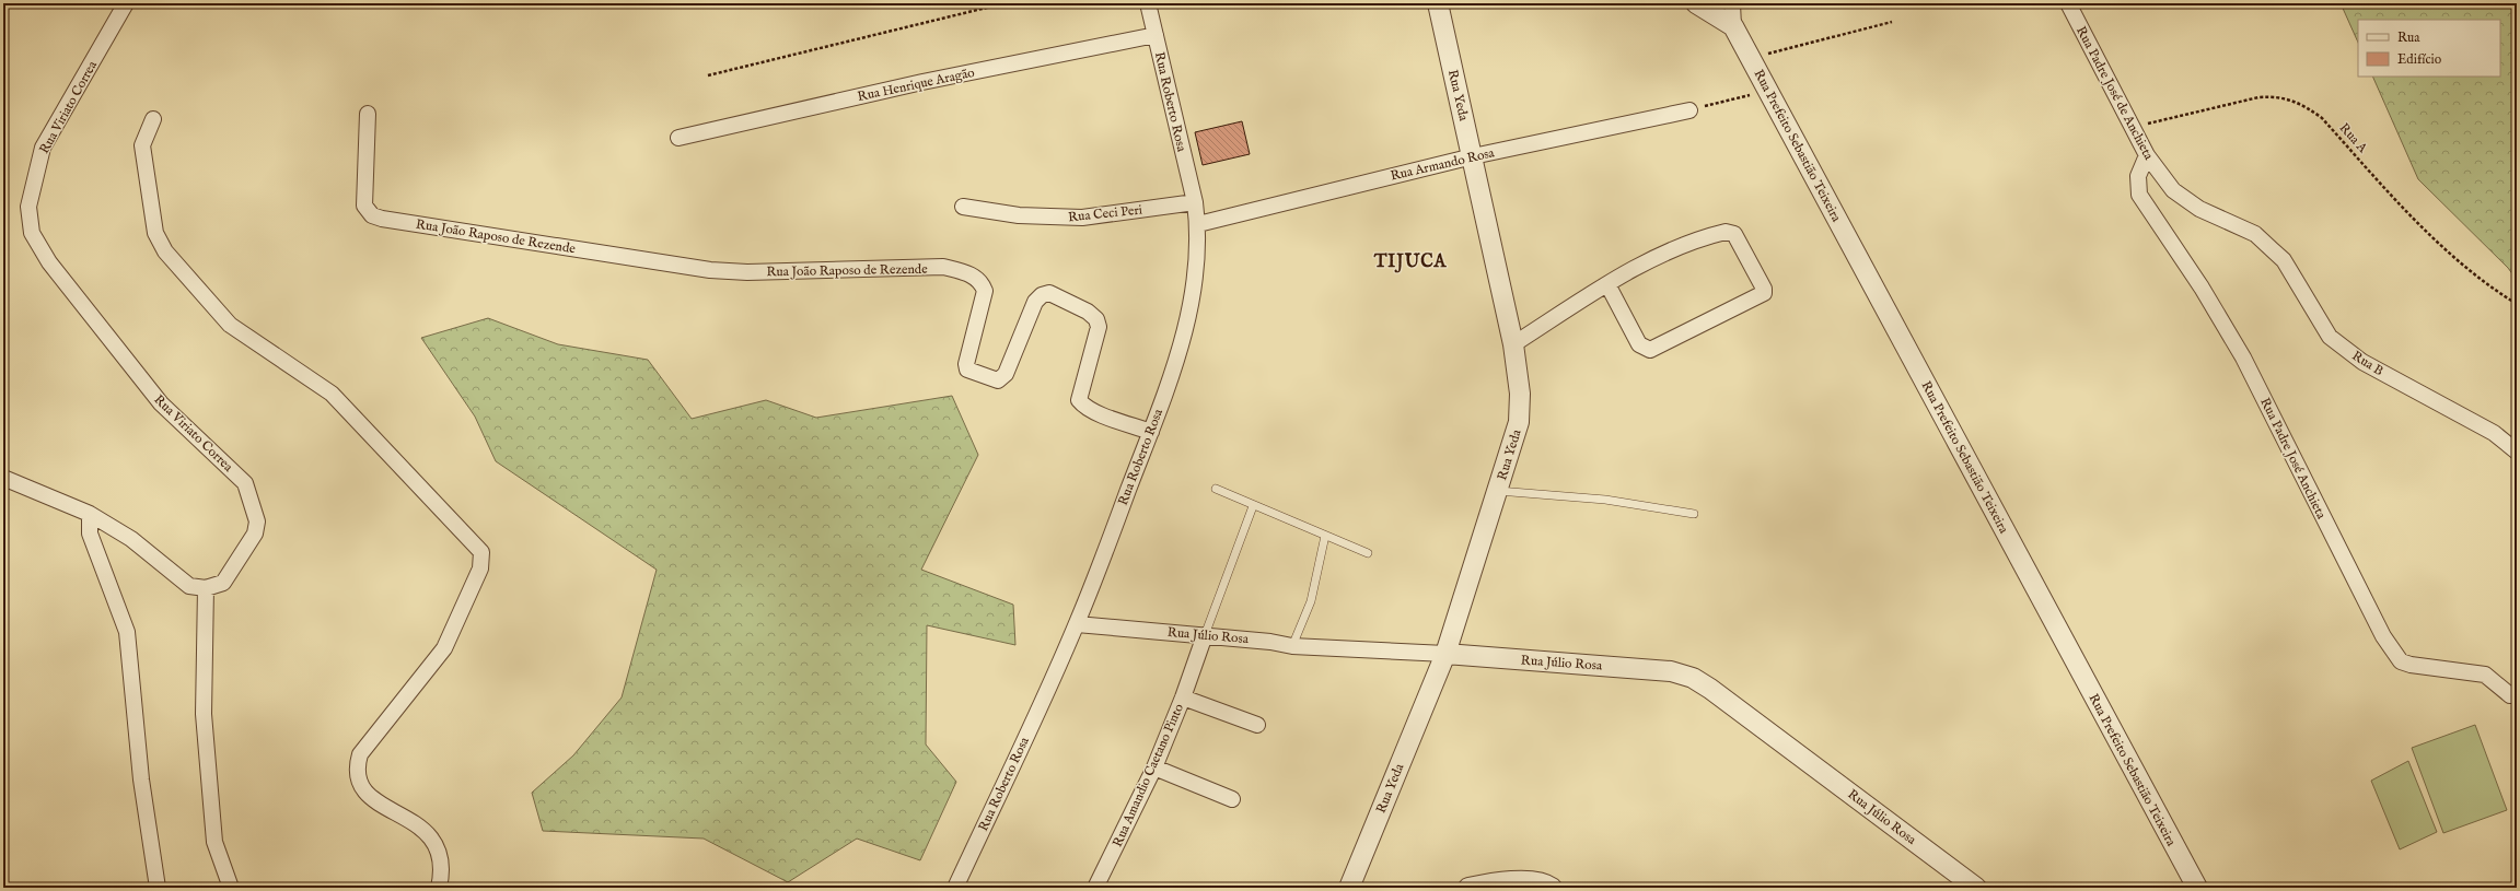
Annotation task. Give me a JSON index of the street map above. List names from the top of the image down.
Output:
{
  "streets": {
    "street": [
      "Rua Henrique Aragão",
      "Rua Padre José de Anchieta",
      "Rua Yeda",
      "Rua Roberto Rosa",
      "Rua Viriato Correa",
      "Rua Prefeito Sebastião Teixeira",
      "Rua Armando Rosa",
      "Rua Ceci Peri",
      "Rua João Raposo de Rezende",
      "Rua B",
      "Rua Padre José Anchieta",
      "Rua Júlio Rosa",
      "Rua Amandio Caetano Pinto"
    ],
    "path": ["Rua A"]
  },
  "crossings": [
    ["Rua Henrique Aragão", "Rua Roberto Rosa"],
    ["Rua Padre José de Anchieta", "Rua A"],
    ["Rua Padre José de Anchieta", "Rua B"],
    ["Rua Padre José de Anchieta", "Rua Padre José Anchieta"],
    ["Rua Yeda", "Rua Armando Rosa"],
    ["Rua Yeda", "Rua Júlio Rosa"],
    ["Rua Roberto Rosa", "Rua Armando Rosa"],
    ["Rua Roberto Rosa", "Rua Ceci Peri"],
    ["Rua Roberto Rosa", "Rua João Raposo de Rezende"],
    ["Rua Roberto Rosa", "Rua Júlio Rosa"],
    ["Rua Júlio Rosa", "Rua Amandio Caetano Pinto"]
  ],
  "districts": ["TIJUCA"],
  "legend": ["Rua", "Edifício"]
}
